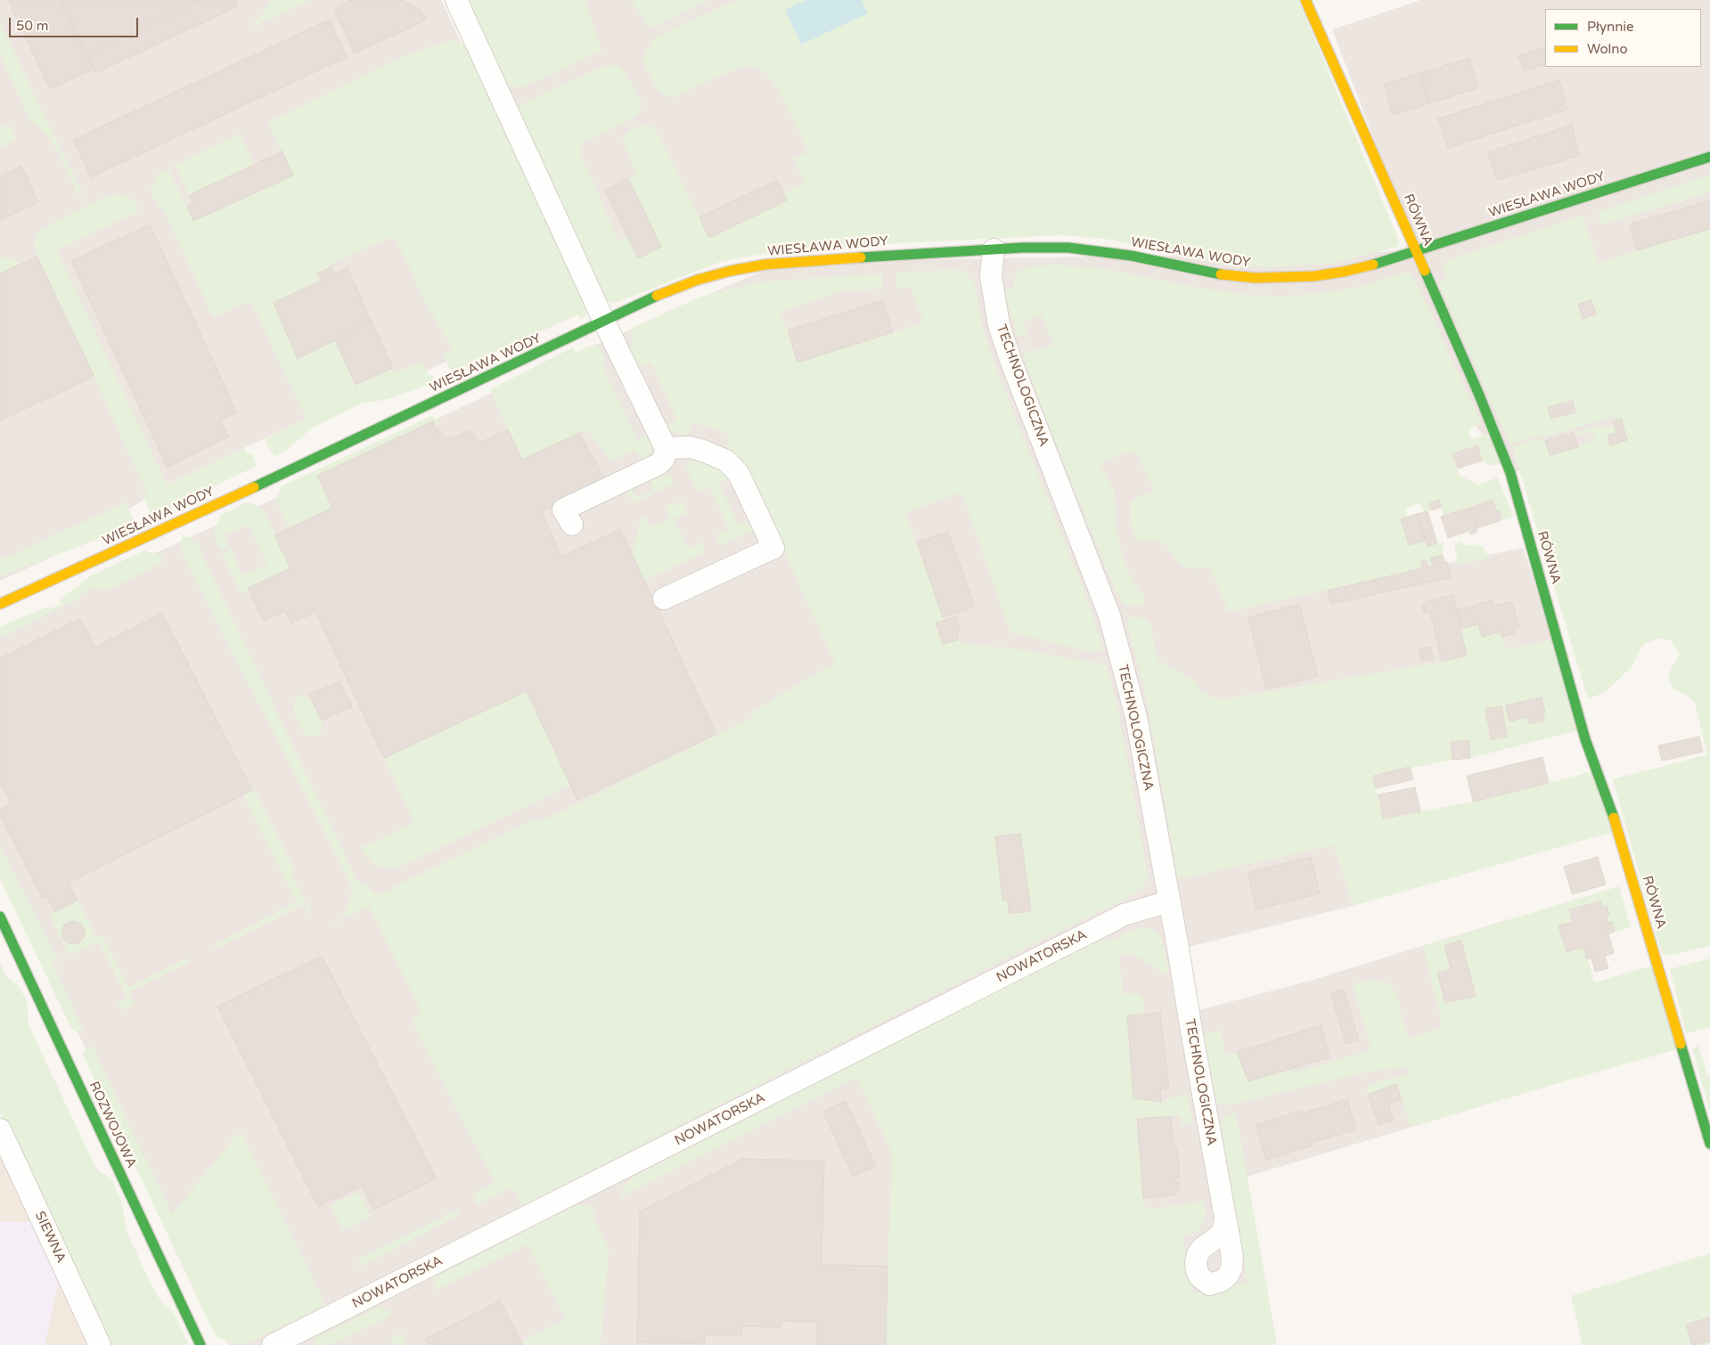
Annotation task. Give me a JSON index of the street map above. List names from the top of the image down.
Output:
{
  "streets": {
    "street": [
      "WIESŁAWA WODY",
      "RÓWNA",
      "TECHNOLOGICZNA",
      "NOWATORSKA",
      "ROZWOJOWA",
      "SIEWNA"
    ]
  },
  "crossings": [
    ["WIESŁAWA WODY", "RÓWNA"],
    ["WIESŁAWA WODY", "TECHNOLOGICZNA"],
    ["TECHNOLOGICZNA", "NOWATORSKA"]
  ],
  "legend": ["Płynnie", "Wolno"],
  "scale_bar": "50 m"
}
